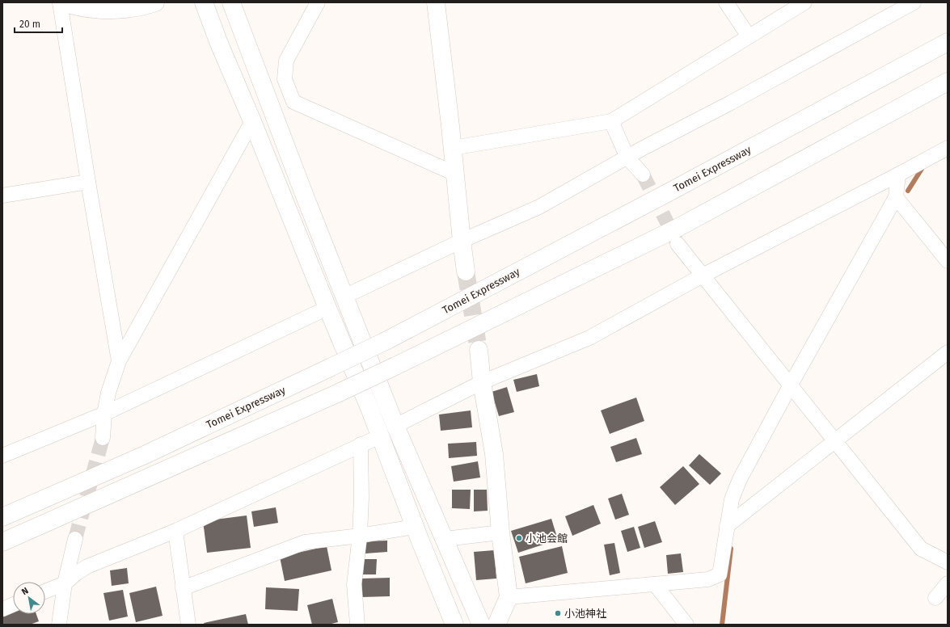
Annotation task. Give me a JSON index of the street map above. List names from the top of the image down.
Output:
{
  "streets": {
    "main road": ["Tomei Expressway"]
  },
  "places": ["小池会館", "小池神社"],
  "scale_bar": "20 m",
  "north": "top left"
}
